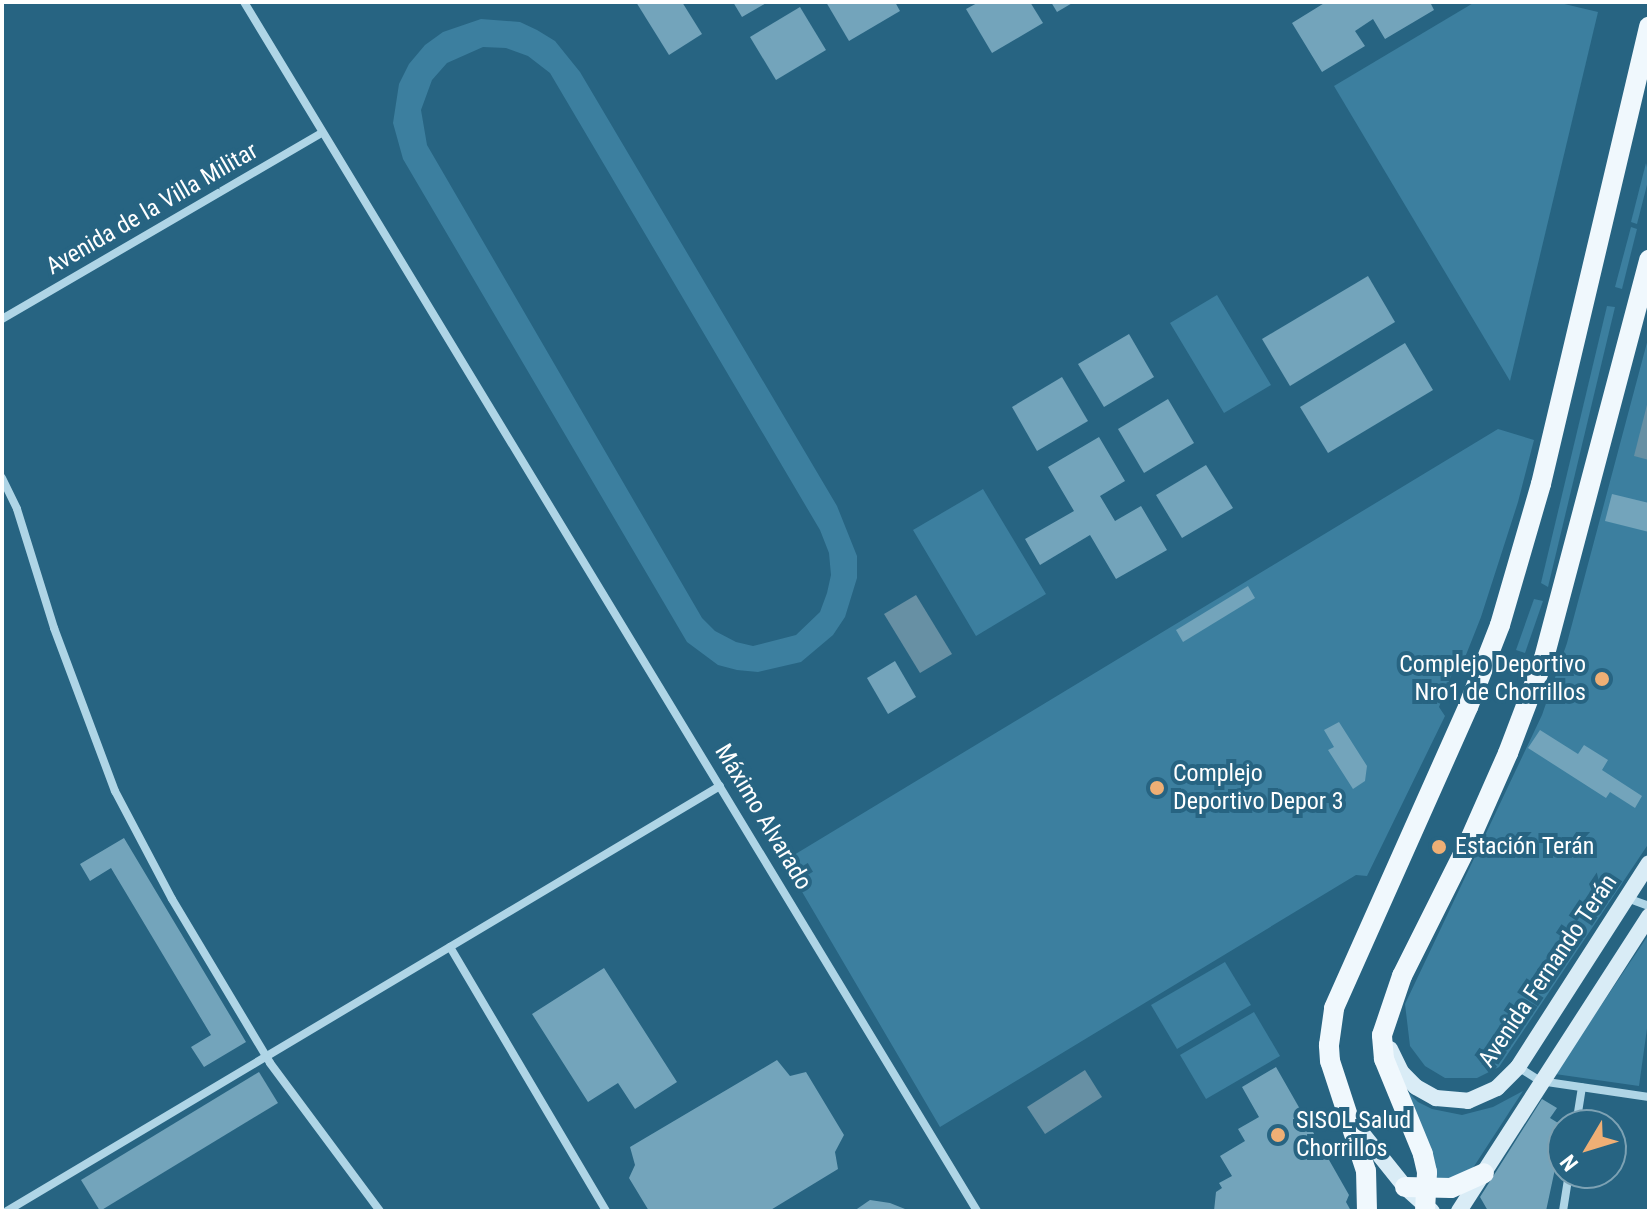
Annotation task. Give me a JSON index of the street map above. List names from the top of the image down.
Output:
{
  "streets": {
    "main road": ["Avenida Fernando Terán"],
    "street": ["Avenida de la Villa Militar", "Máximo Alvarado"]
  },
  "crossings": [
    ["Avenida de la Villa Militar", "Máximo Alvarado"]
  ],
  "places": [
    "Complejo Deportivo Nro1 de Chorrillos",
    "Complejo Deportivo Depor 3",
    "Estación Terán",
    "SISOL Salud Chorrillos"
  ],
  "north": "bottom left"
}
